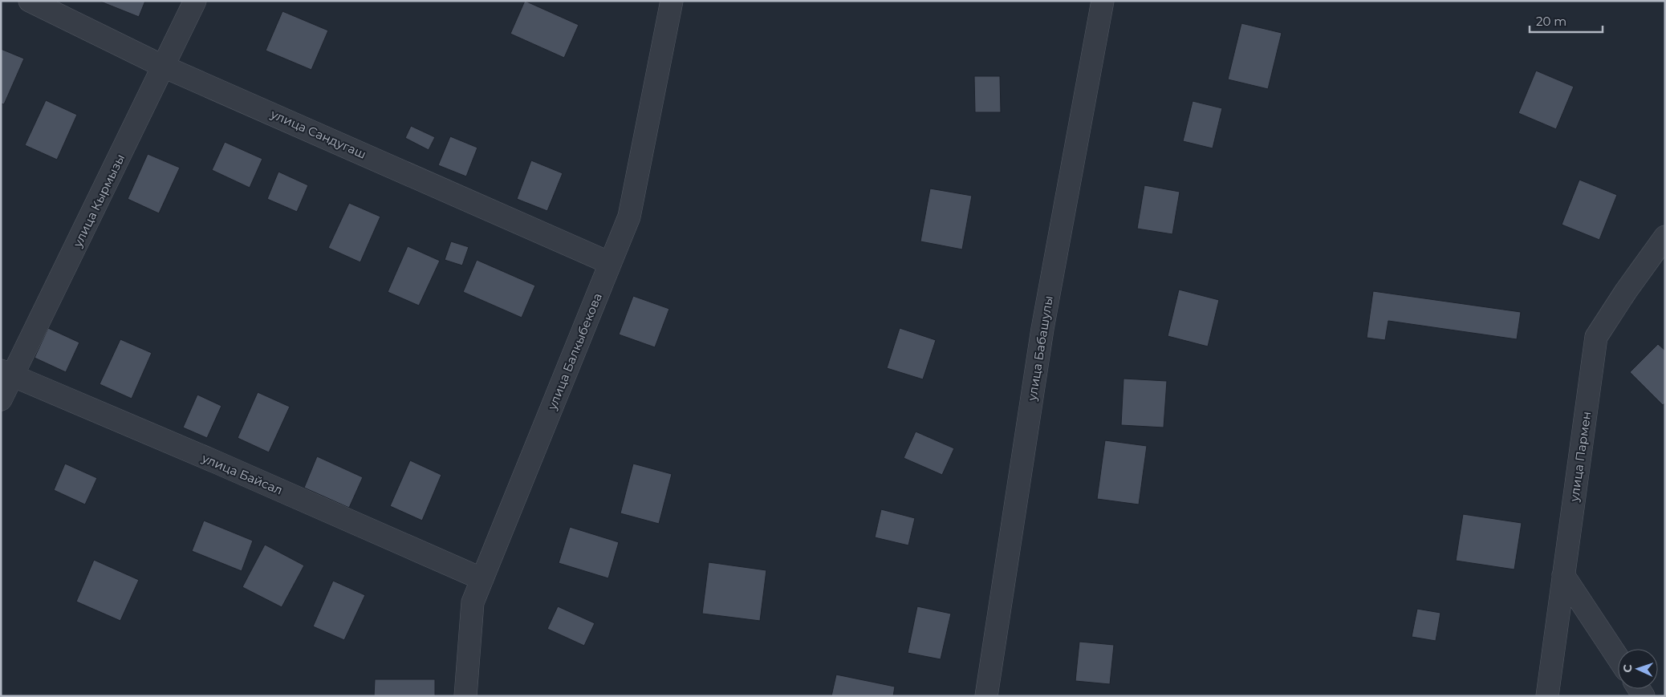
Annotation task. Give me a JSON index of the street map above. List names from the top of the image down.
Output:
{
  "streets": {
    "street": [
      "улица Сандугаш",
      "улица Кырмызы",
      "улица Бабашулы",
      "улица Балкыбекова",
      "улица Пармен",
      "улица Байсал"
    ]
  },
  "crossings": [
    ["улица Сандугаш", "улица Кырмызы"],
    ["улица Сандугаш", "улица Балкыбекова"],
    ["улица Кырмызы", "улица Байсал"],
    ["улица Балкыбекова", "улица Байсал"]
  ],
  "scale_bar": "20 m",
  "north": "left"
}
